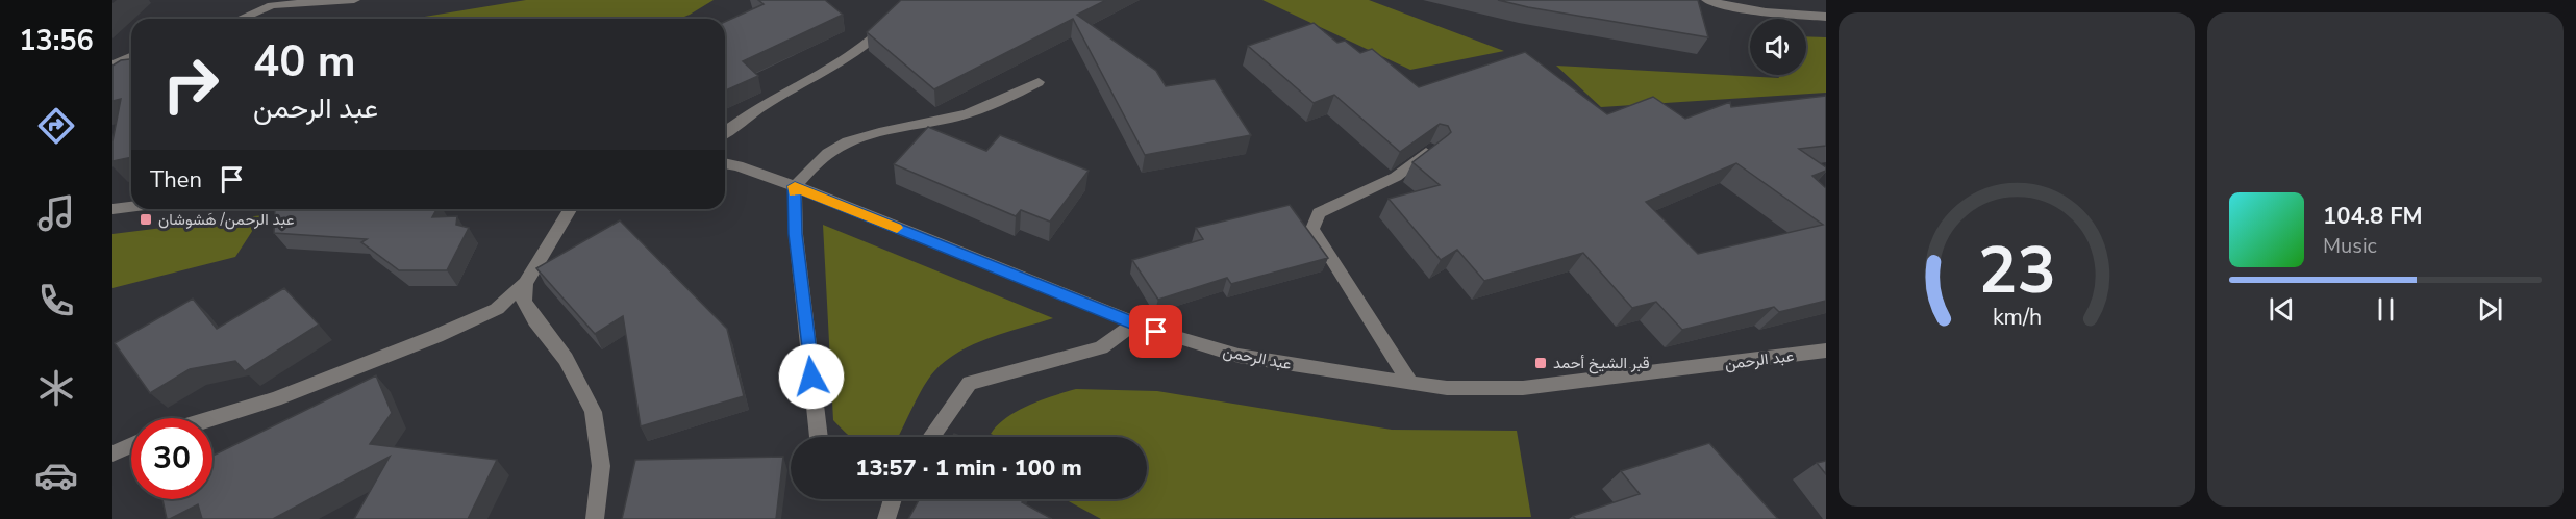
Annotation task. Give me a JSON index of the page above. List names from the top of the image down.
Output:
{
  "streets": {
    "street": ["عبد الرحمن"]
  },
  "places": {
    "transit": ["عبد الرحمن/ هَشوشان", "قبر الشيخ أحمد"]
  },
  "page": {
    "tabs": "13:56",
    "turn": ["40 m", "عبد الرحمن"],
    "then": "Then",
    "song": ["104.8 FM", "Music"],
    "limit": "30",
    "trip": "13:57 · 1 min · 100 m",
    "gauge": ["23", "km/h"]
  }
}
